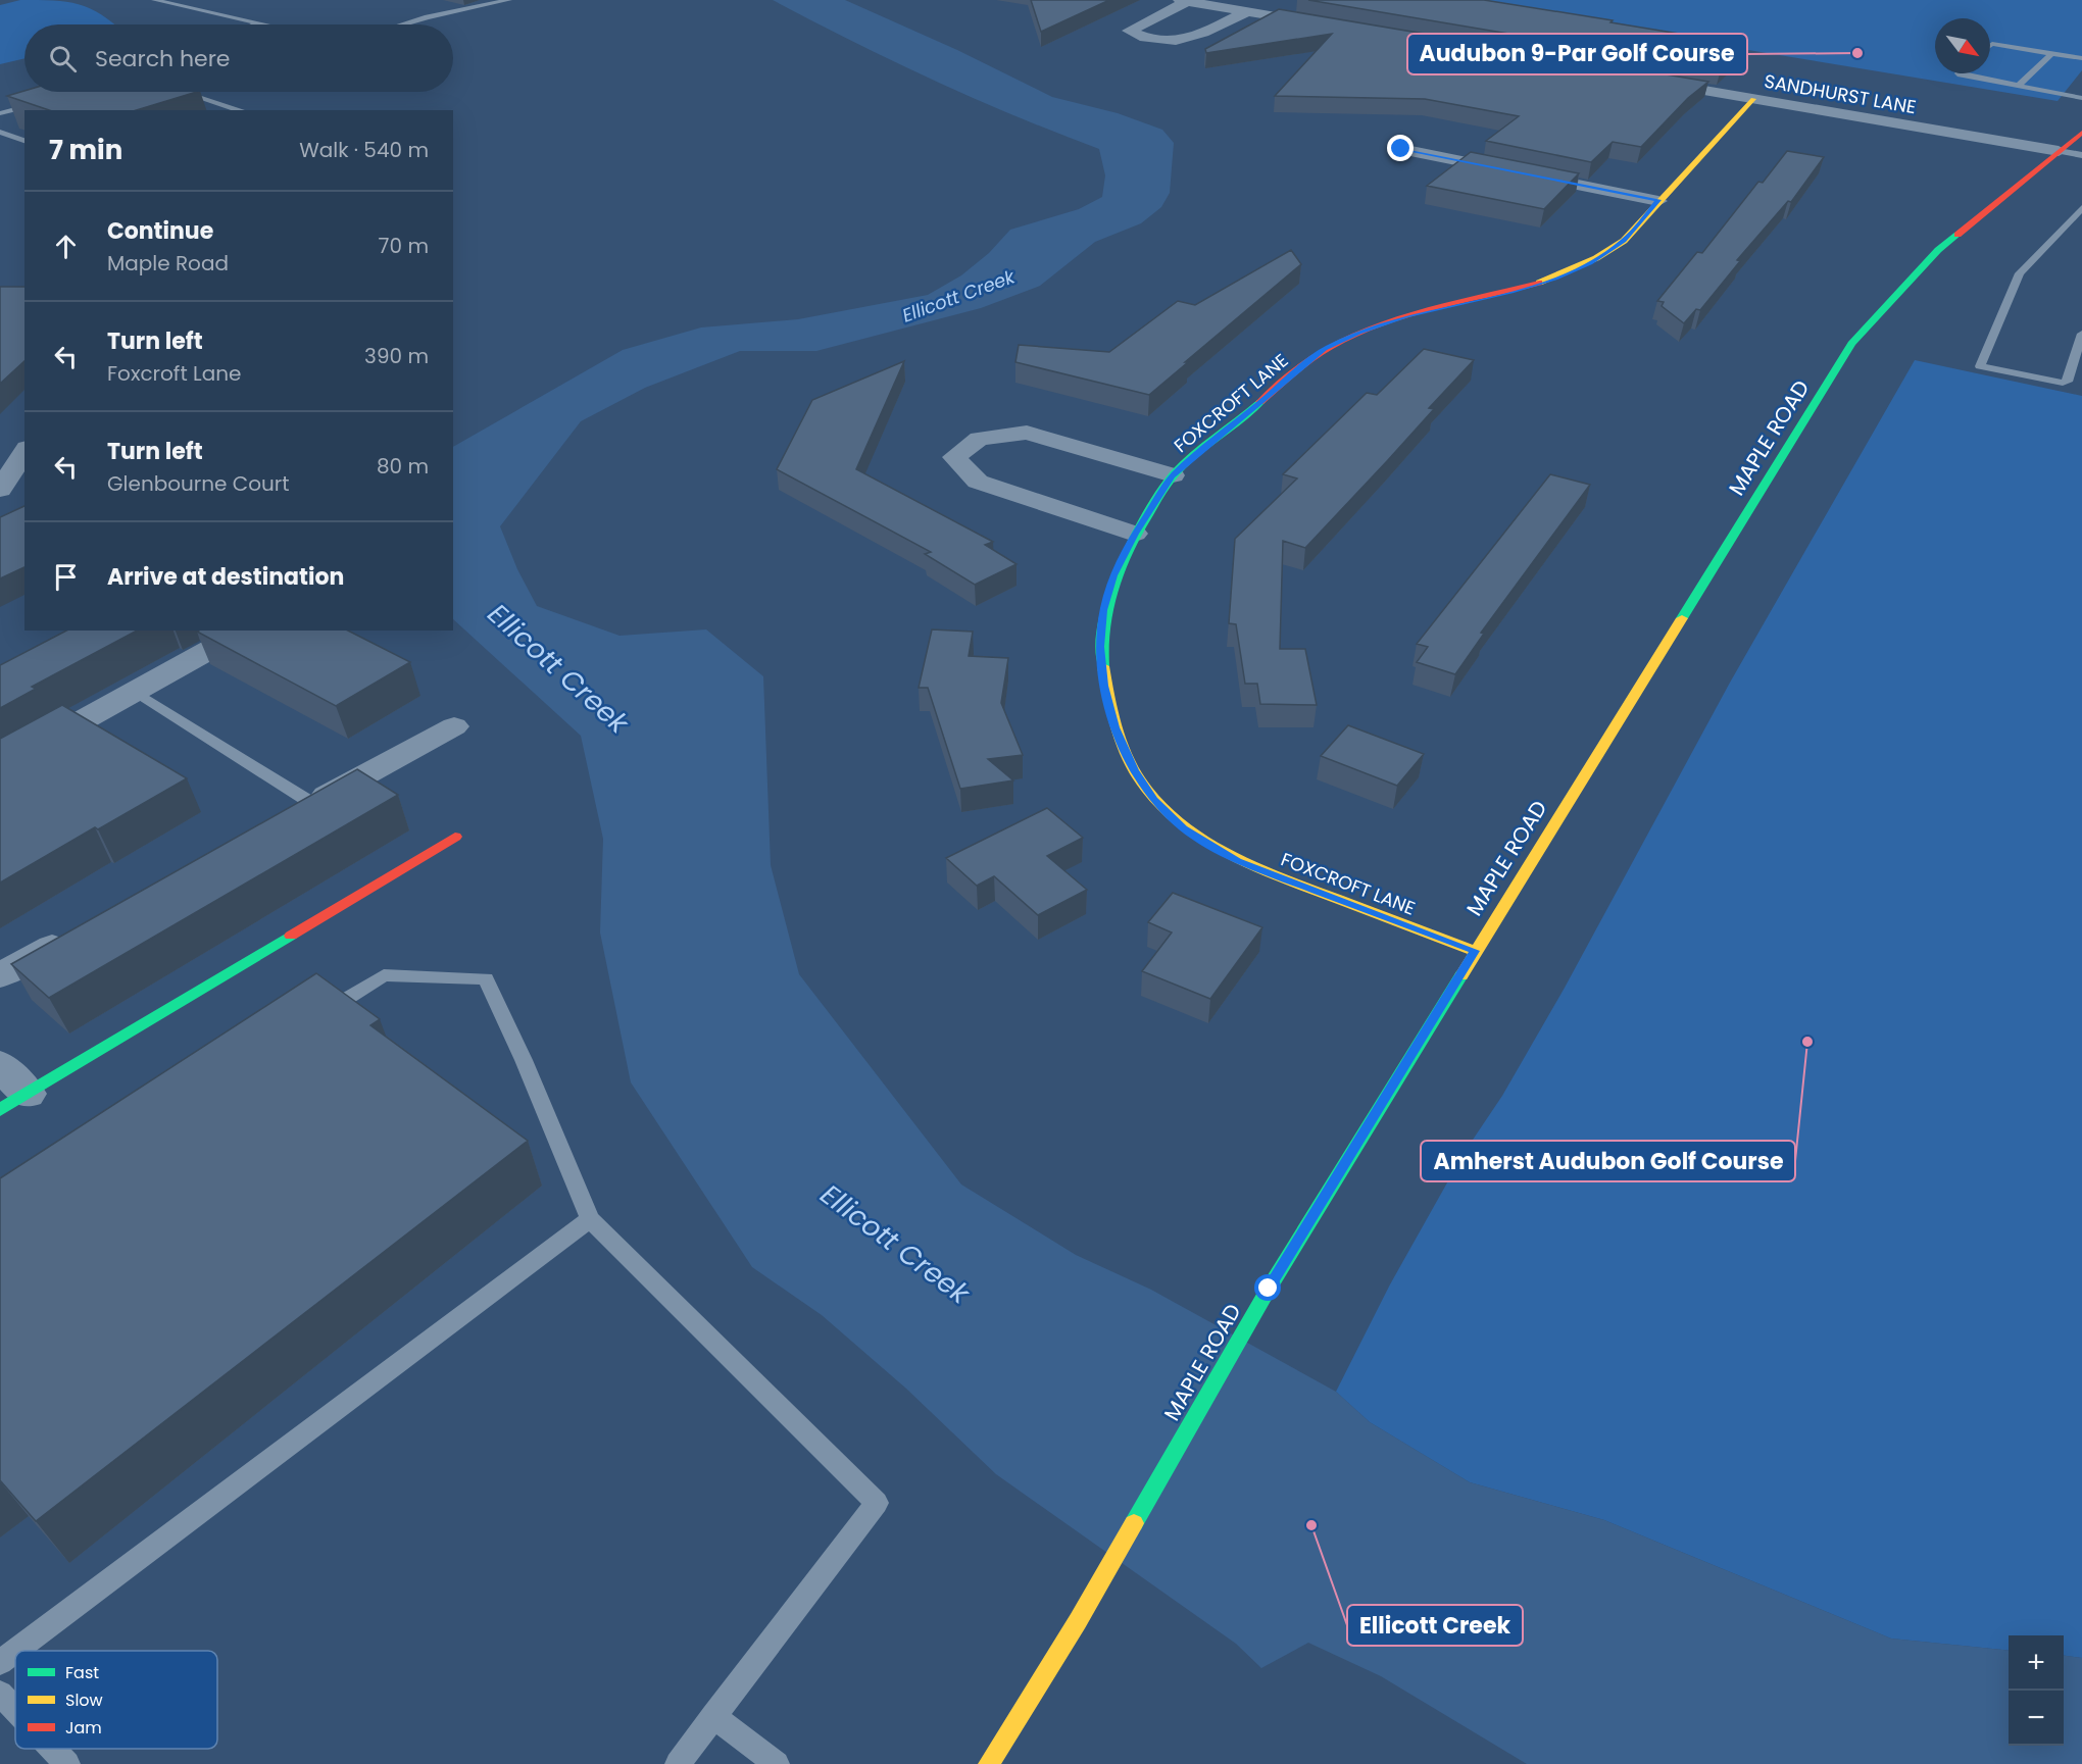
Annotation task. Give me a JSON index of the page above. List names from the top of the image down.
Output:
{
  "streets": {
    "main road": ["FOXCROFT LANE", "MAPLE ROAD"],
    "street": ["SANDHURST LANE"]
  },
  "crossings": [
    ["SANDHURST LANE", "FOXCROFT LANE"],
    ["SANDHURST LANE", "MAPLE ROAD"],
    ["FOXCROFT LANE", "MAPLE ROAD"]
  ],
  "water": ["Ellicott Creek"],
  "places": ["Audubon 9-Par Golf Course", "Amherst Audubon Golf Course", "Ellicott Creek"],
  "legend": ["Fast", "Slow", "Jam"],
  "north": "bottom right",
  "page": {
    "search": "Search here",
    "heading": ["7 min", "Walk · 540 m"],
    "list": [
      ["Continue", "Maple Road", "70 m"],
      ["Turn left", "Foxcroft Lane", "390 m"],
      ["Turn left", "Glenbourne Court", "80 m"],
      "Arrive at destination"
    ],
    "map_buttons": ["+", "−"]
  }
}
